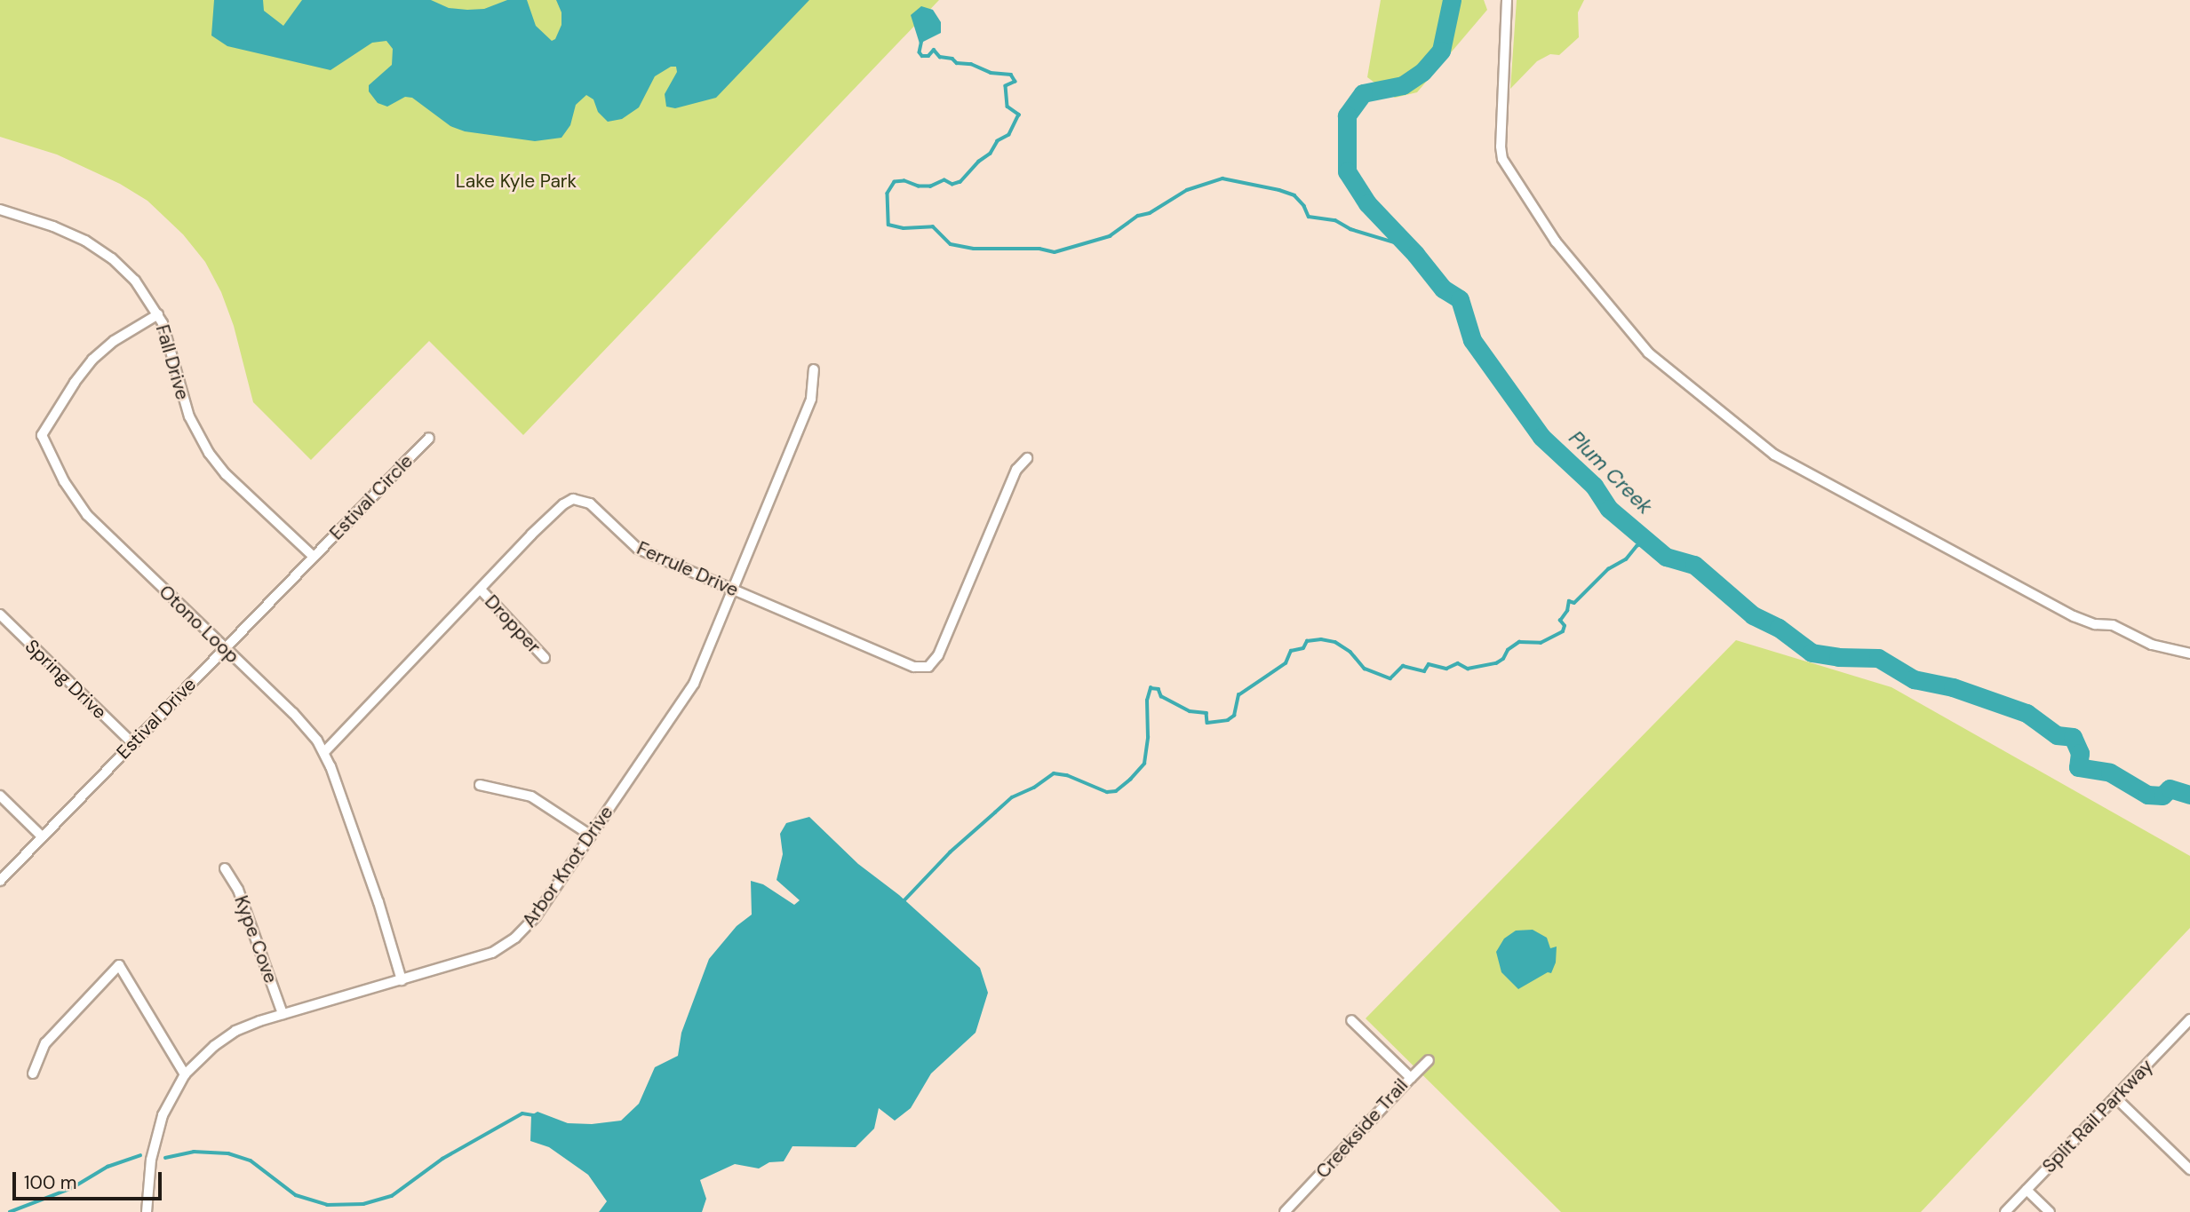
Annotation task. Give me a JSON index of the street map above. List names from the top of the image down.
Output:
{
  "streets": {
    "street": [
      "Fall Drive",
      "Estival Circle",
      "Ferrule Drive",
      "Otono Loop",
      "Dropper",
      "Spring Drive",
      "Estival Drive",
      "Arbor Knot Drive",
      "Kype Cove",
      "Split Rail Parkway",
      "Creekside Trail"
    ]
  },
  "crossings": [
    ["Fall Drive", "Estival Circle"],
    ["Fall Drive", "Otono Loop"],
    ["Fall Drive", "Estival Drive"],
    ["Estival Circle", "Estival Drive"],
    ["Ferrule Drive", "Otono Loop"],
    ["Ferrule Drive", "Dropper"],
    ["Ferrule Drive", "Arbor Knot Drive"],
    ["Otono Loop", "Estival Drive"],
    ["Otono Loop", "Arbor Knot Drive"],
    ["Spring Drive", "Estival Drive"],
    ["Arbor Knot Drive", "Kype Cove"]
  ],
  "water": ["Plum Creek"],
  "parks": ["Lake Kyle Park"],
  "scale_bar": "100 m"
}
